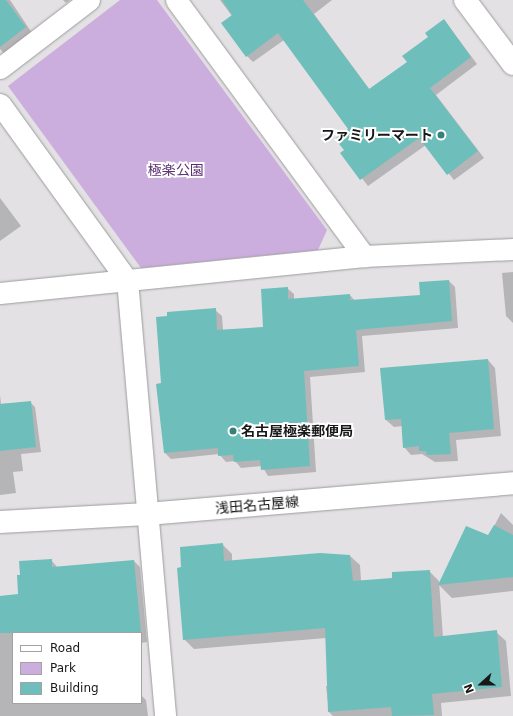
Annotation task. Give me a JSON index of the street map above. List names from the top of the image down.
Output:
{
  "streets": {
    "main road": ["浅田名古屋線"]
  },
  "parks": ["極楽公園"],
  "places": ["ファミリーマート", "名古屋極楽郵便局"],
  "legend": ["Road", "Park", "Building"],
  "north": "left"
}
